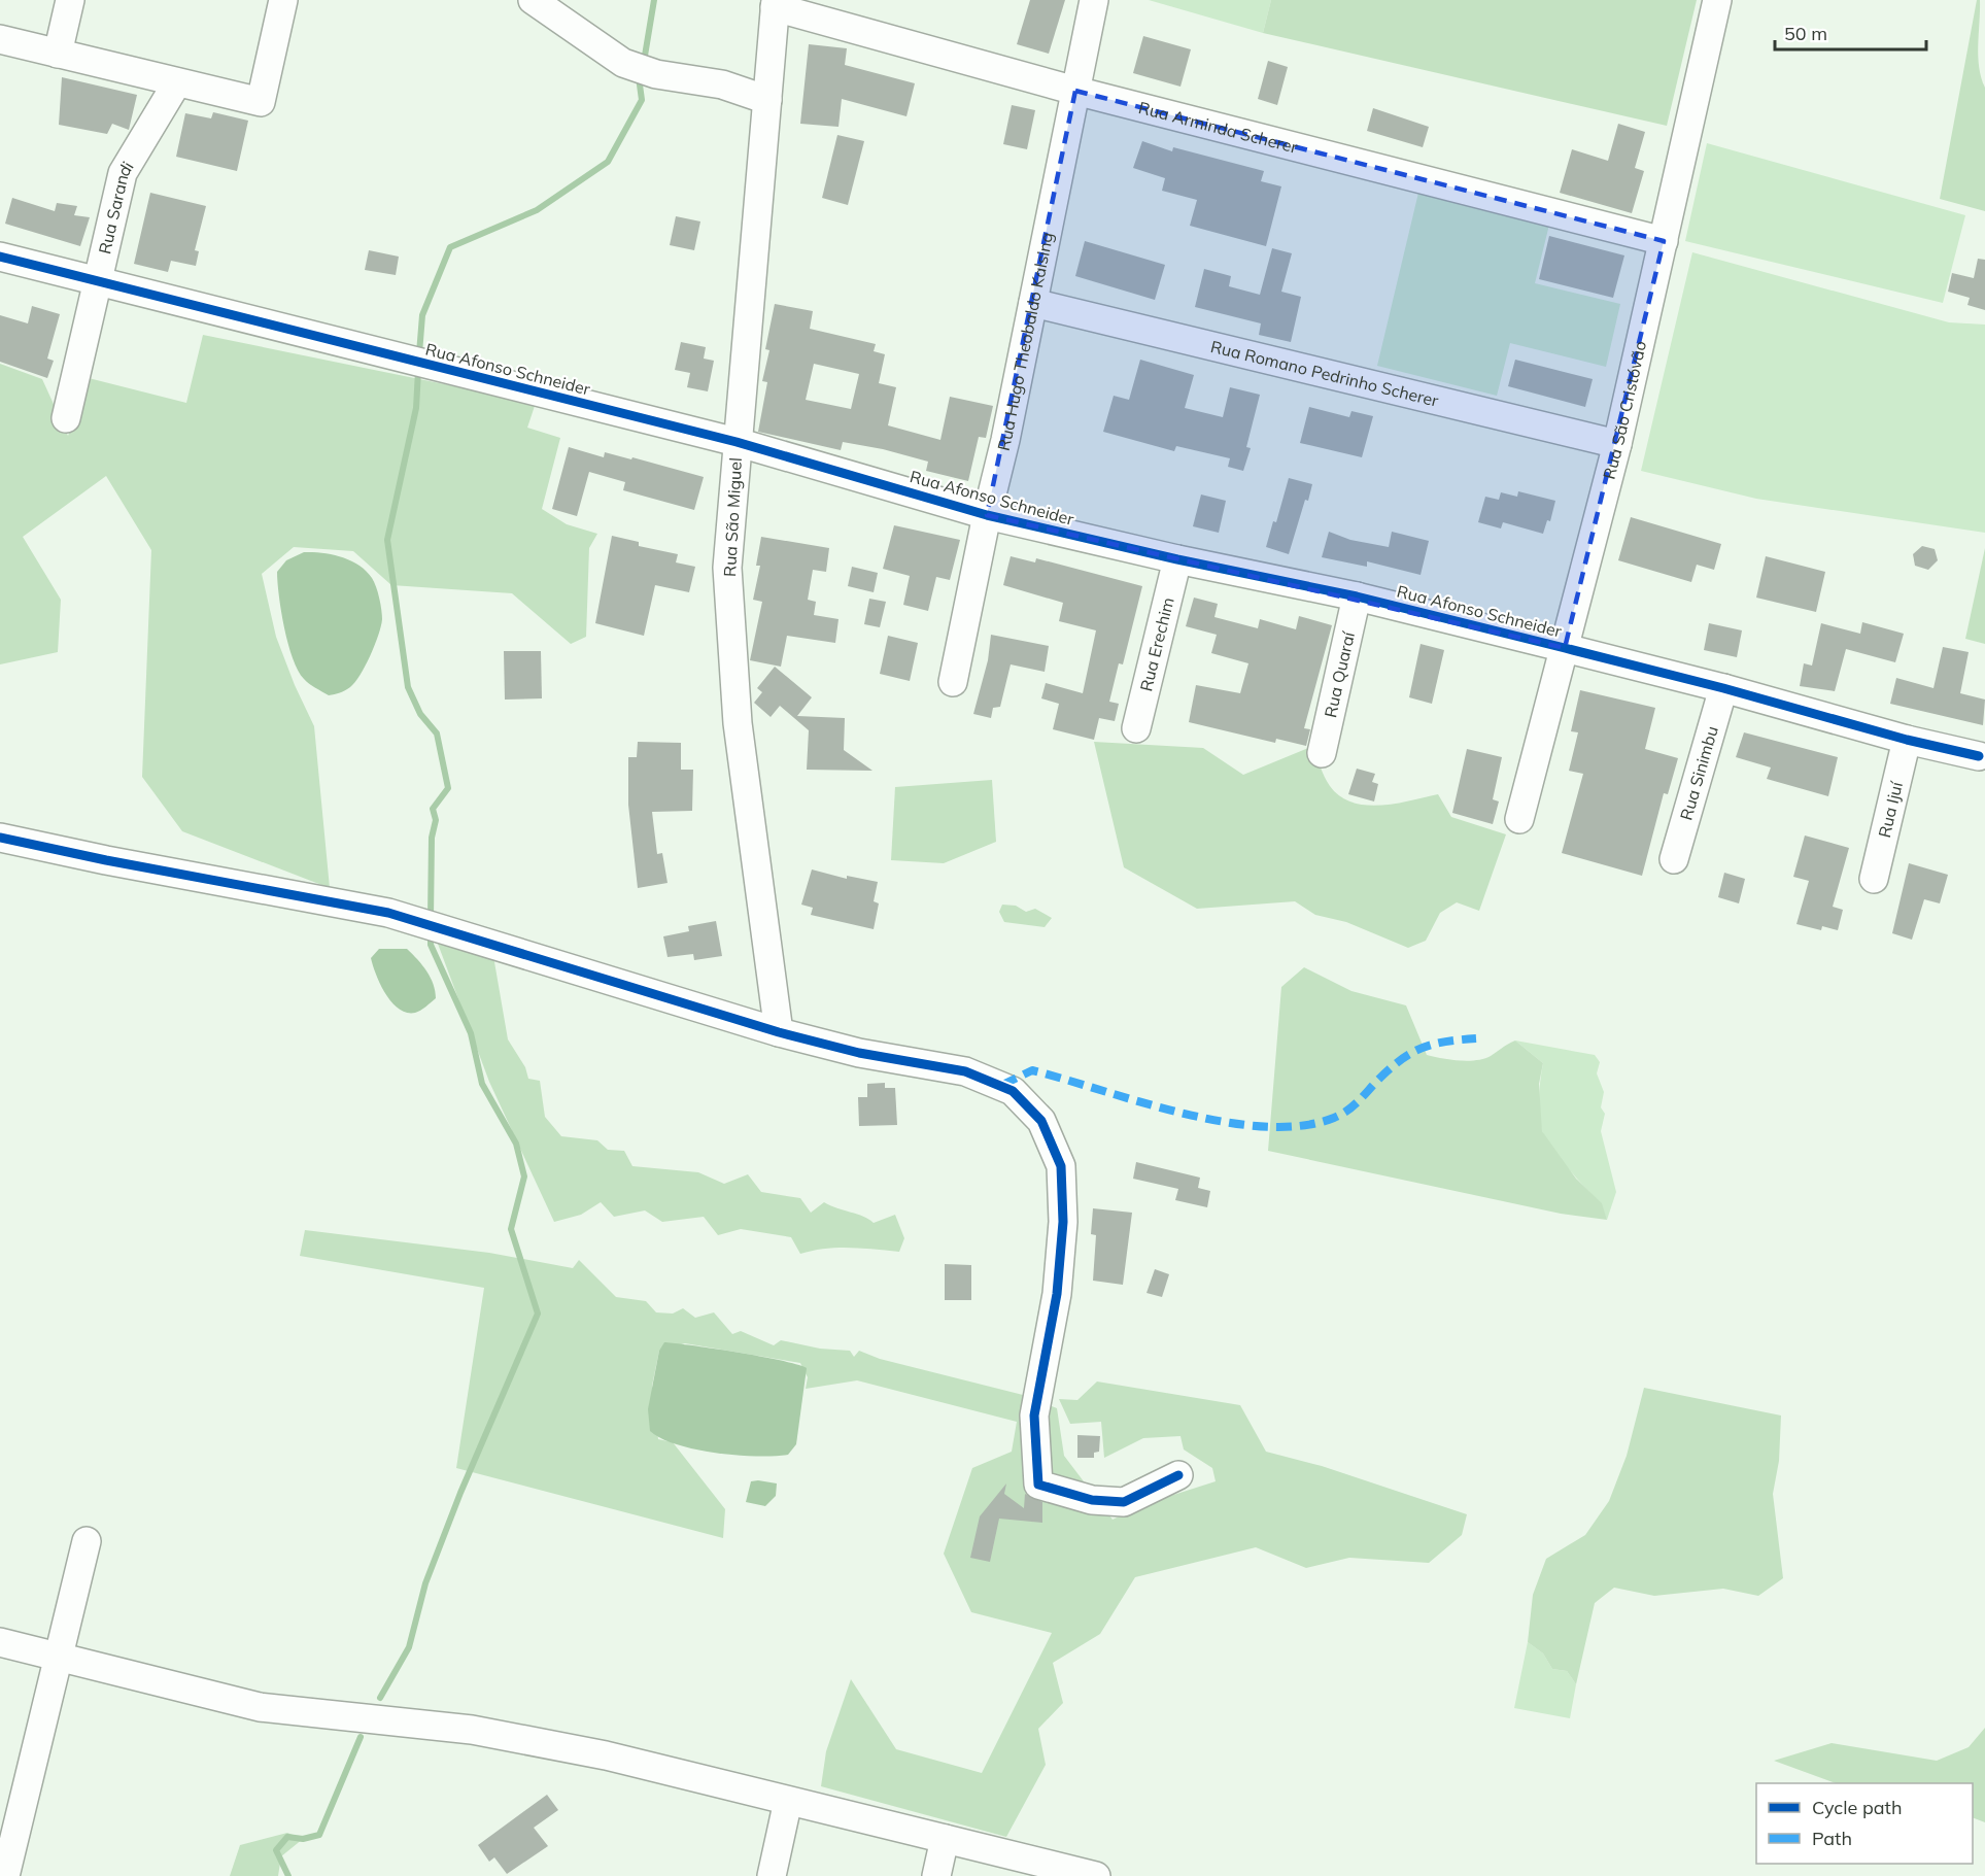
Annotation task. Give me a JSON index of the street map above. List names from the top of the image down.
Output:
{
  "streets": {
    "street": [
      "Rua Arminda Scherer",
      "Rua Sarandi",
      "Rua Hugo Theobaldo Kalsing",
      "Rua Afonso Schneider",
      "Rua Romano Pedrinho Scherer",
      "Rua São Cristóvão",
      "Rua São Miguel",
      "Rua Erechim",
      "Rua Quaraí",
      "Rua Sinimbu",
      "Rua Ijuí"
    ]
  },
  "crossings": [
    ["Rua Arminda Scherer", "Rua Hugo Theobaldo Kalsing"],
    ["Rua Arminda Scherer", "Rua São Cristóvão"],
    ["Rua Arminda Scherer", "Rua São Miguel"],
    ["Rua Sarandi", "Rua Afonso Schneider"],
    ["Rua Hugo Theobaldo Kalsing", "Rua Afonso Schneider"],
    ["Rua Hugo Theobaldo Kalsing", "Rua Romano Pedrinho Scherer"],
    ["Rua Afonso Schneider", "Rua São Cristóvão"],
    ["Rua Afonso Schneider", "Rua São Miguel"],
    ["Rua Afonso Schneider", "Rua Erechim"],
    ["Rua Afonso Schneider", "Rua Quaraí"],
    ["Rua Afonso Schneider", "Rua Sinimbu"],
    ["Rua Afonso Schneider", "Rua Ijuí"],
    ["Rua Romano Pedrinho Scherer", "Rua São Cristóvão"]
  ],
  "legend": ["Cycle path", "Path"],
  "scale_bar": "50 m"
}
